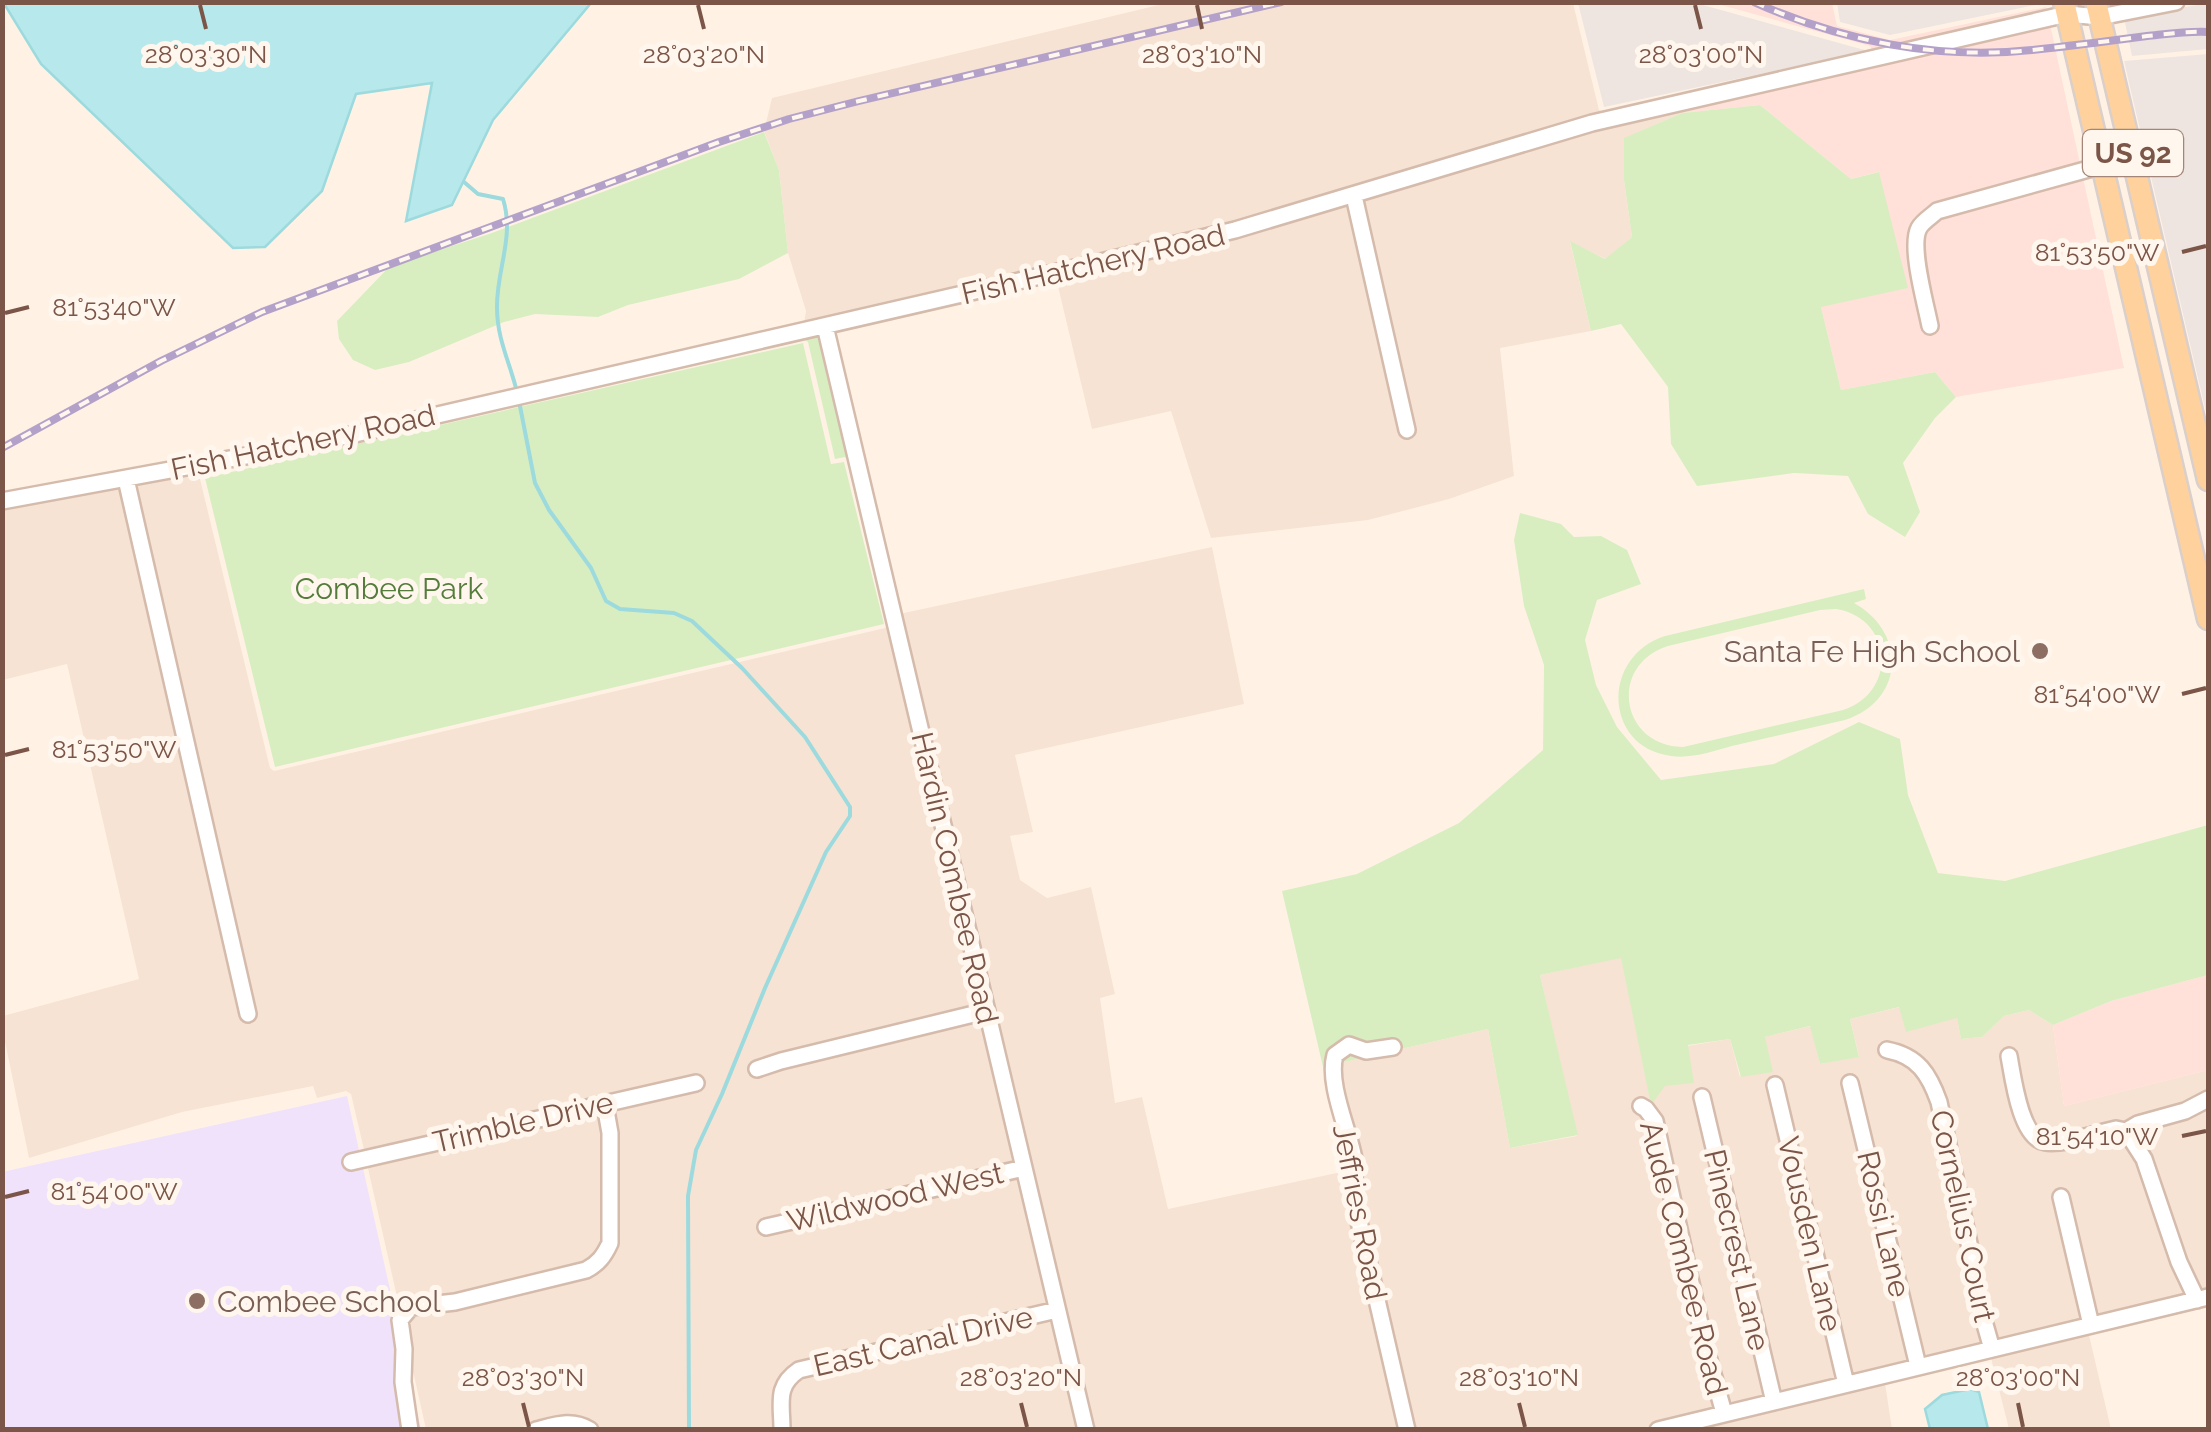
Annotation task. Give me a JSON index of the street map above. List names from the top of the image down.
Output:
{
  "streets": {
    "main road": ["US 92"],
    "street": [
      "Fish Hatchery Road",
      "Hardin Combee Road",
      "Trimble Drive",
      "Wildwood West",
      "Jeffries Road",
      "Cornelius Court",
      "Rossi Lane",
      "Vousden Lane",
      "Pinecrest Lane",
      "Aude Combee Road",
      "East Canal Drive"
    ]
  },
  "crossings": [
    ["US 92", "Fish Hatchery Road"],
    ["Fish Hatchery Road", "Hardin Combee Road"],
    ["Hardin Combee Road", "Wildwood West"],
    ["Hardin Combee Road", "East Canal Drive"]
  ],
  "parks": ["Combee Park"],
  "places": ["Santa Fe High School", "Combee School"],
  "coordinates": [
    "28°03'30\"N",
    "28°03'20\"N",
    "28°03'10\"N",
    "28°03'00\"N",
    "81°53'50\"W",
    "81°53'40\"W",
    "81°54'00\"W",
    "81°54'10\"W"
  ]
}
